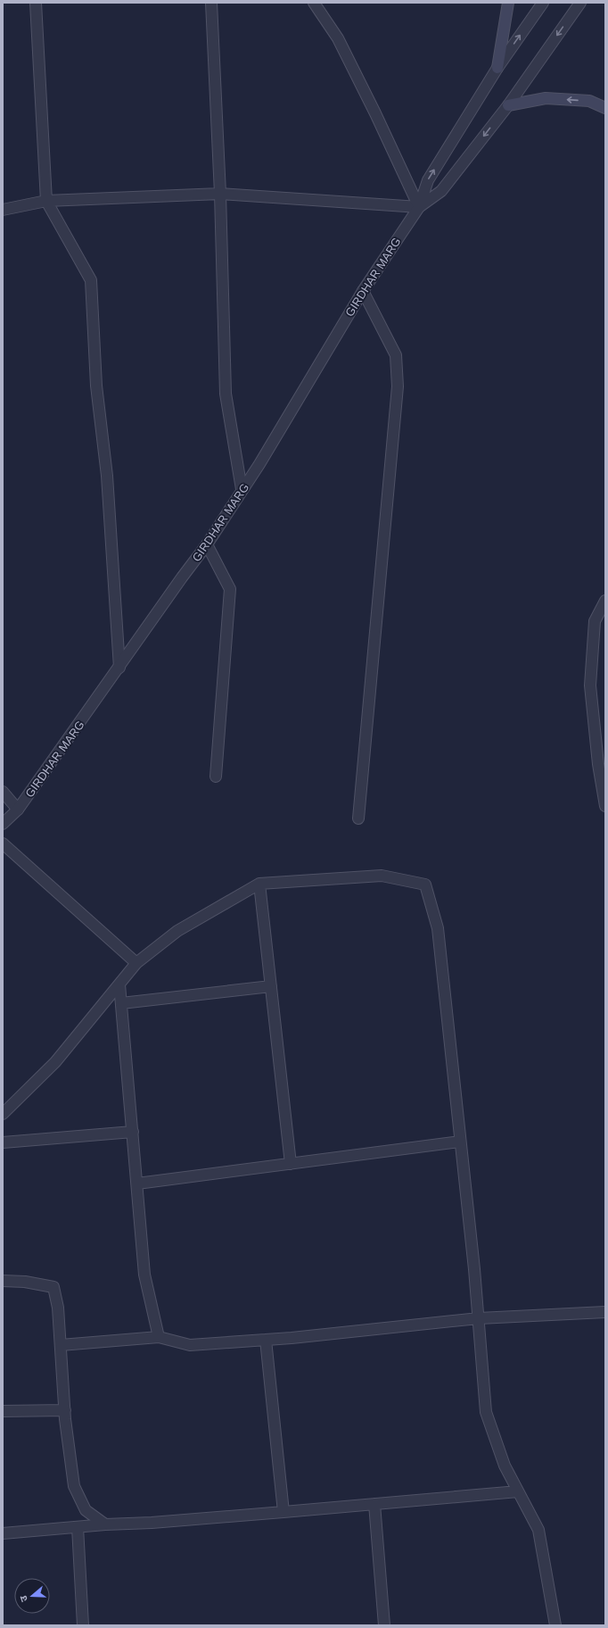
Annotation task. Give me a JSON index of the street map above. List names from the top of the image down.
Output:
{
  "streets": {
    "street": ["GIRDHAR MARG"]
  },
  "north": "left"
}
